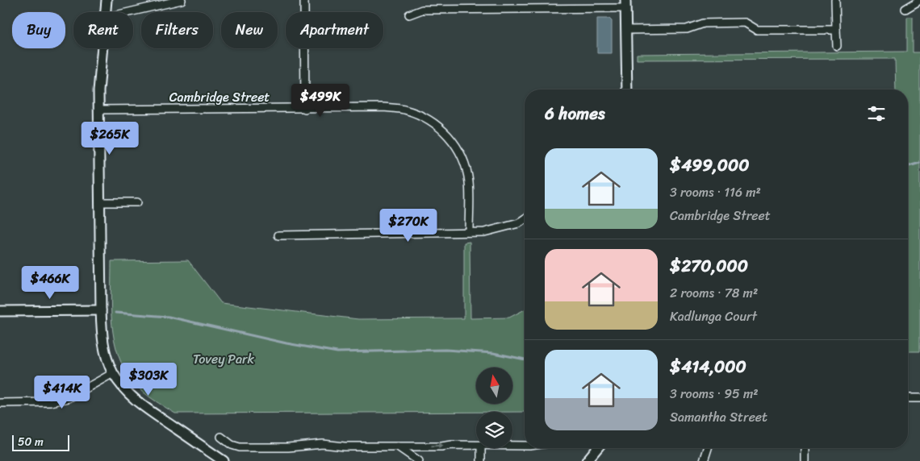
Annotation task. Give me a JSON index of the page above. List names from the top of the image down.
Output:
{
  "streets": {
    "street": ["Cambridge Street"]
  },
  "parks": ["Tovey Park"],
  "scale_bar": "50 m",
  "north": "top",
  "page": {
    "chip": [
      "Buy",
      "Rent",
      "Filters",
      "New",
      "Apartment"
    ],
    "price": [
      "$499K",
      "$265K",
      "$270K",
      "$466K",
      "$303K",
      "$414K"
    ],
    "heading": "6 homes",
    "list": [
      {
        "name": "$499,000",
        "note": "3 rooms · 116 m² · Cambridge Street"
      },
      {
        "name": "$270,000",
        "note": "2 rooms · 78 m² · Kadlunga Court"
      },
      {
        "name": "$414,000",
        "note": "3 rooms · 95 m² · Samantha Street"
      }
    ],
    "scale": "50 m"
  }
}
